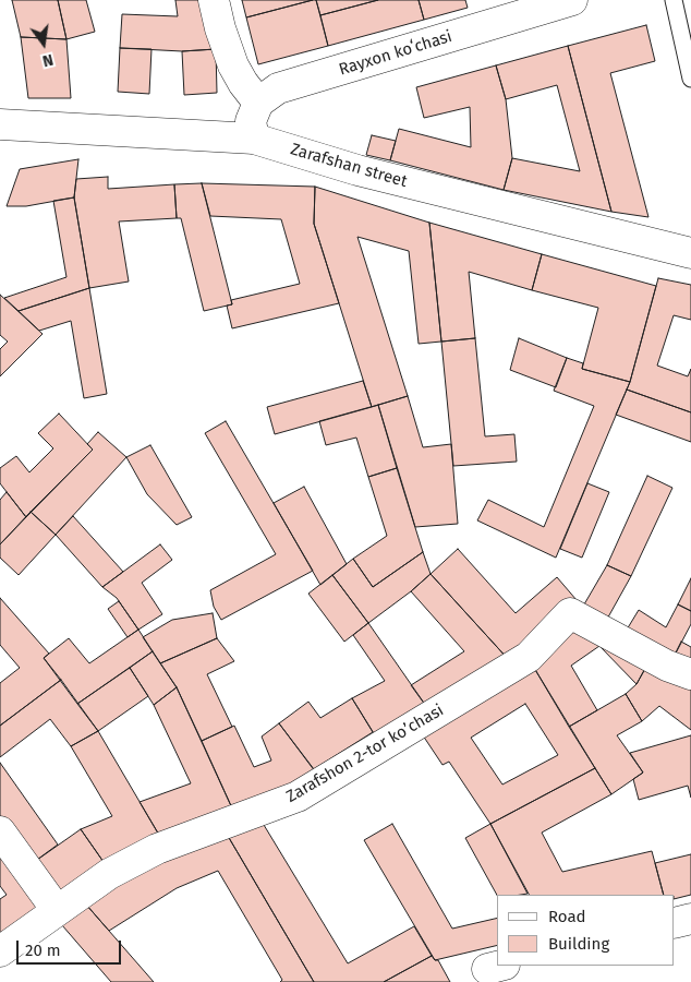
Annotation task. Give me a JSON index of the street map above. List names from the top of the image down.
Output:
{
  "streets": {
    "street": ["Rayxon koʻchasi", "Zarafshan street", "Zarafshon 2-tor koʼchasi"]
  },
  "legend": ["Road", "Building"],
  "scale_bar": "20 m",
  "north": "bottom"
}
